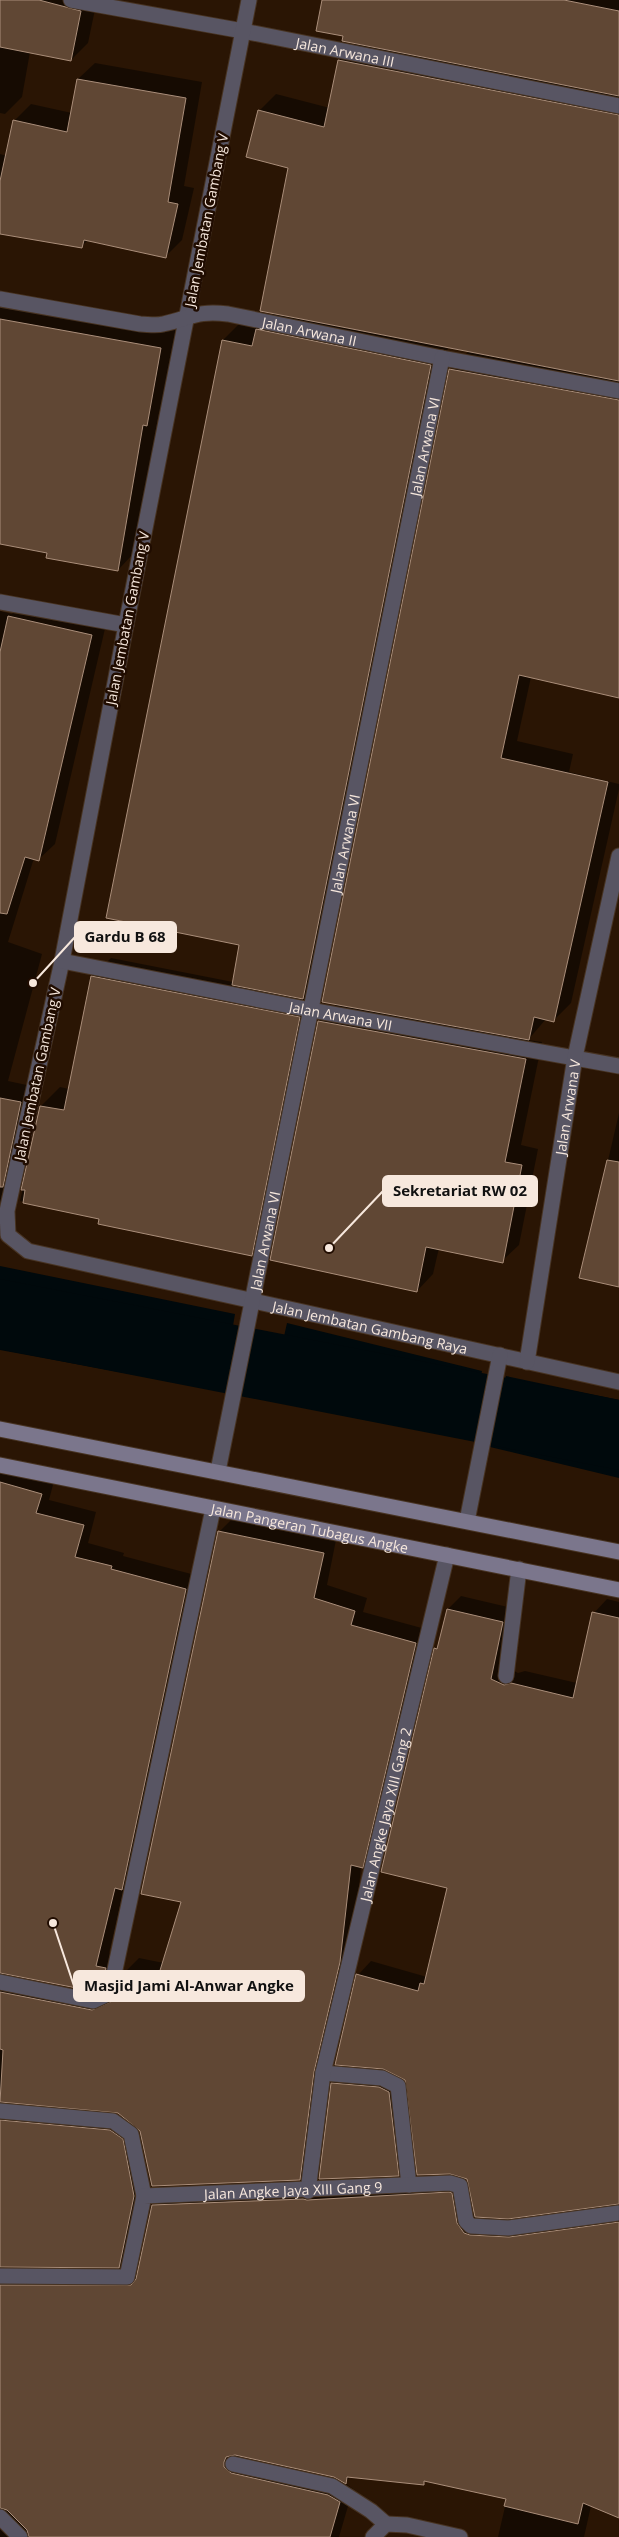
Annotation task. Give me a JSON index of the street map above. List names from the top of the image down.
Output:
{
  "streets": {
    "main road": ["Jalan Pangeran Tubagus Angke"],
    "street": [
      "Jalan Arwana III",
      "Jalan Jembatan Gambang V",
      "Jalan Arwana II",
      "Jalan Arwana VI",
      "Jalan Arwana VII",
      "Jalan Arwana V",
      "Jalan Jembatan Gambang Raya",
      "Jalan Angke Jaya XIII Gang 2",
      "Jalan Angke Jaya XIII Gang 9"
    ]
  },
  "crossings": [
    ["Jalan Arwana III", "Jalan Jembatan Gambang V"],
    ["Jalan Jembatan Gambang V", "Jalan Arwana II"],
    ["Jalan Jembatan Gambang V", "Jalan Arwana VII"],
    ["Jalan Jembatan Gambang V", "Jalan Jembatan Gambang Raya"],
    ["Jalan Arwana II", "Jalan Arwana VI"],
    ["Jalan Arwana VI", "Jalan Arwana VII"],
    ["Jalan Arwana VI", "Jalan Jembatan Gambang Raya"],
    ["Jalan Arwana VII", "Jalan Arwana V"],
    ["Jalan Arwana V", "Jalan Jembatan Gambang Raya"],
    ["Jalan Pangeran Tubagus Angke", "Jalan Angke Jaya XIII Gang 2"],
    ["Jalan Angke Jaya XIII Gang 2", "Jalan Angke Jaya XIII Gang 9"]
  ],
  "places": ["Gardu B 68", "Sekretariat RW 02", "Masjid Jami Al-Anwar Angke"]
}
